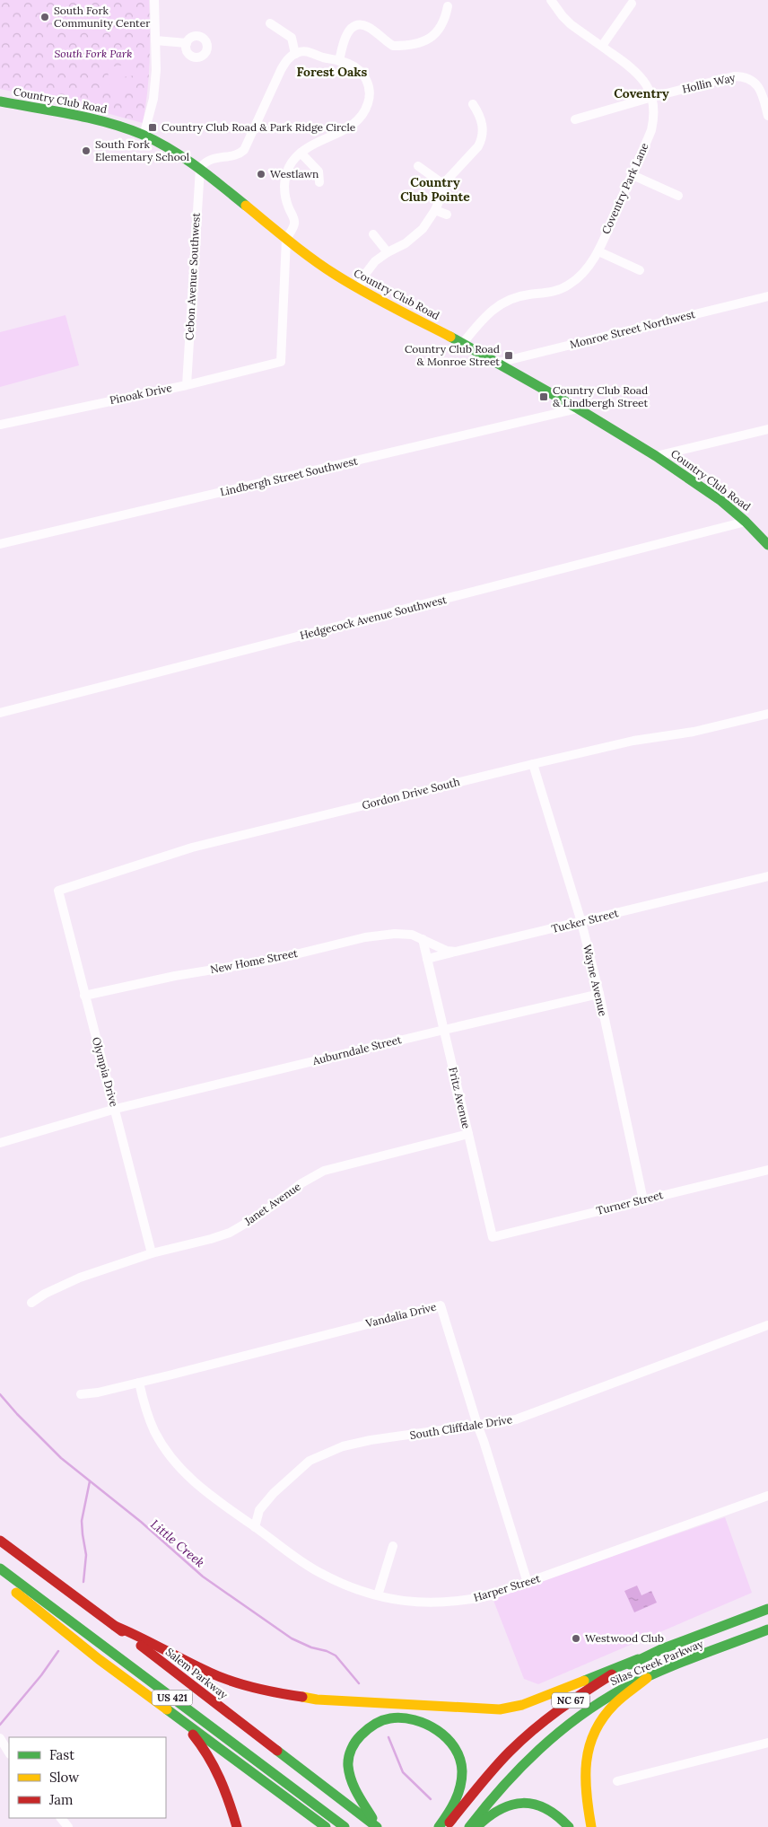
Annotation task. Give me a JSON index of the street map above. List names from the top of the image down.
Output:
{
  "streets": {
    "main road": [
      "Country Club Road",
      "Silas Creek Parkway",
      "Salem Parkway",
      "US 421",
      "NC 67"
    ],
    "street": [
      "Hollin Way",
      "Coventry Park Lane",
      "Cebon Avenue Southwest",
      "Monroe Street Northwest",
      "Pinoak Drive",
      "Lindbergh Street Southwest",
      "Hedgecock Avenue Southwest",
      "Gordon Drive South",
      "Tucker Street",
      "New Home Street",
      "Wayne Avenue",
      "Auburndale Street",
      "Olympia Drive",
      "Fritz Avenue",
      "Turner Street",
      "Janet Avenue",
      "Vandalia Drive",
      "South Cliffdale Drive",
      "Harper Street"
    ]
  },
  "crossings": [
    ["Hollin Way", "Coventry Park Lane"],
    ["Country Club Road", "Coventry Park Lane"],
    ["Country Club Road", "Cebon Avenue Southwest"],
    ["Country Club Road", "Monroe Street Northwest"],
    ["Country Club Road", "Pinoak Drive"],
    ["Country Club Road", "Lindbergh Street Southwest"],
    ["Country Club Road", "Hedgecock Avenue Southwest"],
    ["Cebon Avenue Southwest", "Pinoak Drive"],
    ["Gordon Drive South", "Wayne Avenue"],
    ["Gordon Drive South", "Olympia Drive"],
    ["Tucker Street", "Wayne Avenue"],
    ["Tucker Street", "Fritz Avenue"],
    ["New Home Street", "Olympia Drive"],
    ["Wayne Avenue", "Auburndale Street"],
    ["Wayne Avenue", "Turner Street"],
    ["Auburndale Street", "Olympia Drive"],
    ["Auburndale Street", "Fritz Avenue"],
    ["Olympia Drive", "Janet Avenue"],
    ["Fritz Avenue", "Turner Street"],
    ["Fritz Avenue", "Janet Avenue"],
    ["Vandalia Drive", "South Cliffdale Drive"],
    ["Vandalia Drive", "Harper Street"],
    ["South Cliffdale Drive", "Harper Street"]
  ],
  "districts": ["Forest Oaks", "Coventry", "Country Club Pointe"],
  "water": ["Little Creek"],
  "parks": ["South Fork Park"],
  "places": {
    "other": [
      "South Fork Community Center",
      "South Fork Elementary School",
      "Westlawn",
      "Westwood Club"
    ],
    "transit": ["Country Club Road & Park Ridge Circle", "Country Club Road & Monroe Street", "Country Club Road & Lindbergh Street"]
  },
  "legend": ["Fast", "Slow", "Jam"]
}
